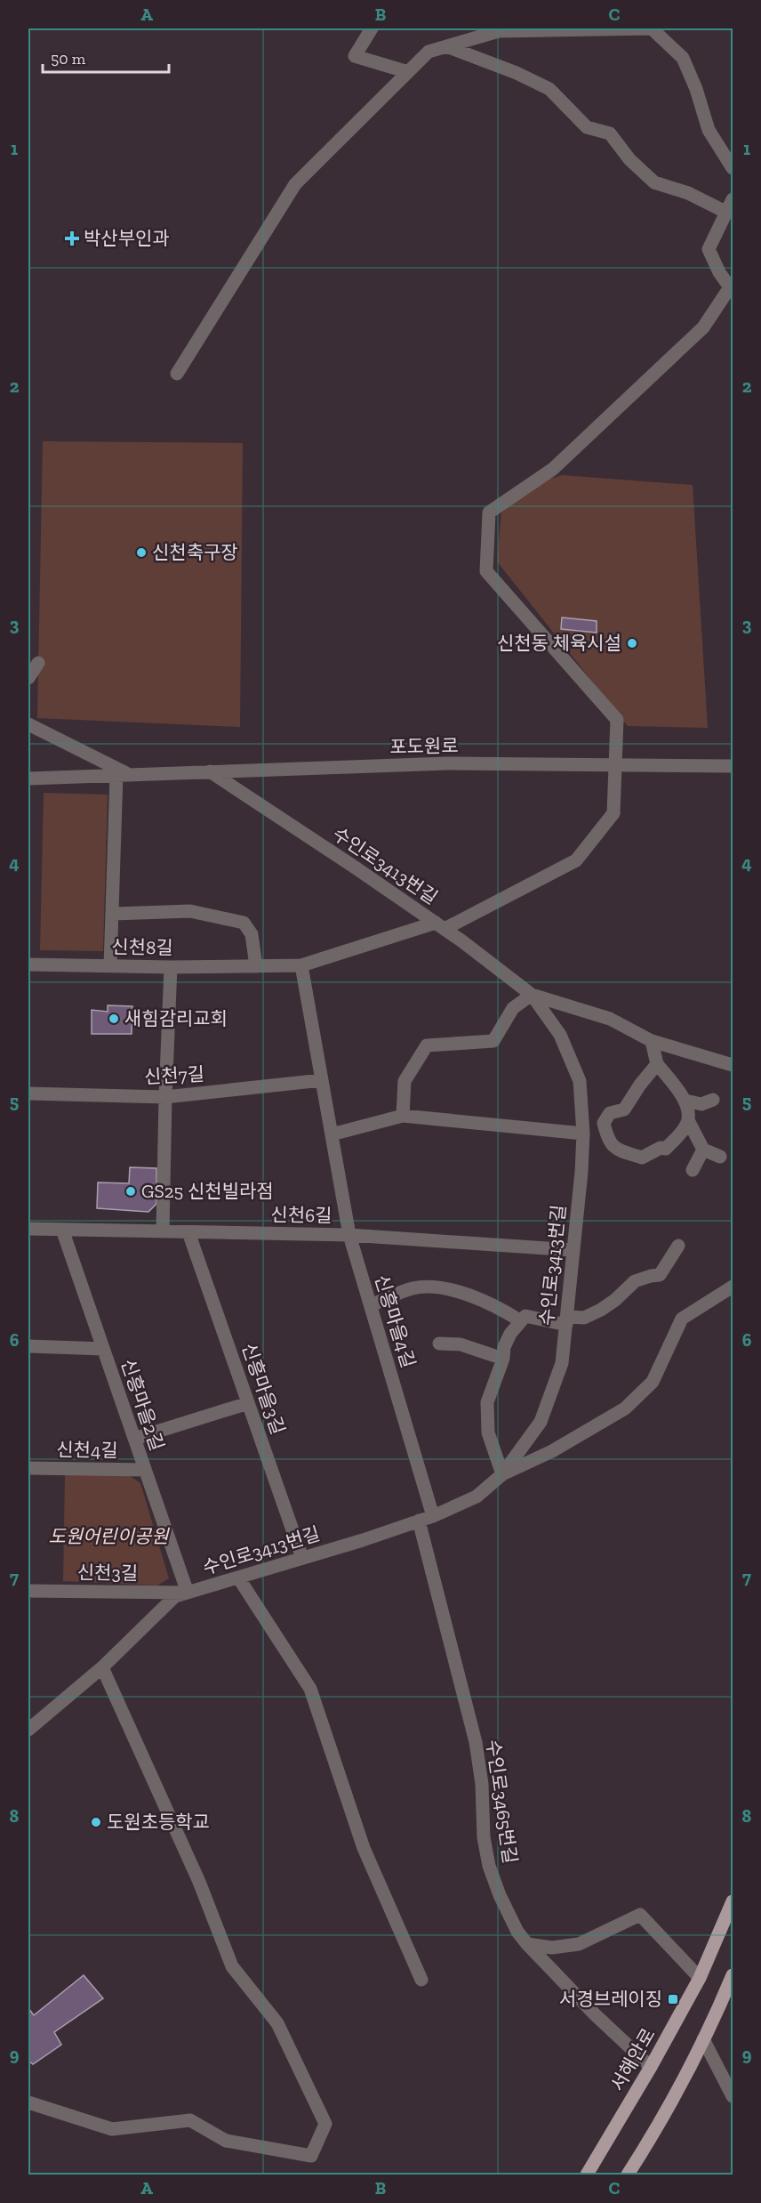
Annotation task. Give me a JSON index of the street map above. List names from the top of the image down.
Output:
{
  "streets": {
    "main road": ["서해안로"],
    "street": [
      "포도원로",
      "수인로3413번길",
      "신천8길",
      "신천7길",
      "신천6길",
      "신흥마을4길",
      "신흥마을3길",
      "신흥마을2길",
      "신천4길",
      "신천3길",
      "수인로3465번길"
    ]
  },
  "crossings": [
    ["포도원로", "수인로3413번길"],
    ["수인로3413번길", "신천8길"],
    ["수인로3413번길", "신천6길"],
    ["수인로3413번길", "신흥마을4길"],
    ["수인로3413번길", "신흥마을3길"],
    ["수인로3413번길", "신흥마을2길"],
    ["수인로3413번길", "신천3길"],
    ["수인로3413번길", "수인로3465번길"],
    ["신천8길", "신흥마을4길"],
    ["신천7길", "신흥마을4길"],
    ["신천6길", "신흥마을4길"],
    ["신천6길", "신흥마을3길"],
    ["신천6길", "신흥마을2길"],
    ["신흥마을2길", "신천4길"],
    ["신흥마을2길", "신천3길"],
    ["수인로3465번길", "서해안로"]
  ],
  "parks": ["도원어린이공원"],
  "places": {
    "health": ["박산부인과"],
    "other": [
      "신천축구장",
      "신천동 체육시설",
      "새힘감리교회",
      "GS25 신천빌라점",
      "도원초등학교"
    ],
    "transit": ["서경브레이징"]
  },
  "scale_bar": "50 m",
  "grid": {
    "columns": ["A", "B", "C"],
    "rows": [
      "1",
      "2",
      "3",
      "4",
      "5",
      "6",
      "7",
      "8",
      "9"
    ]
  }
}
